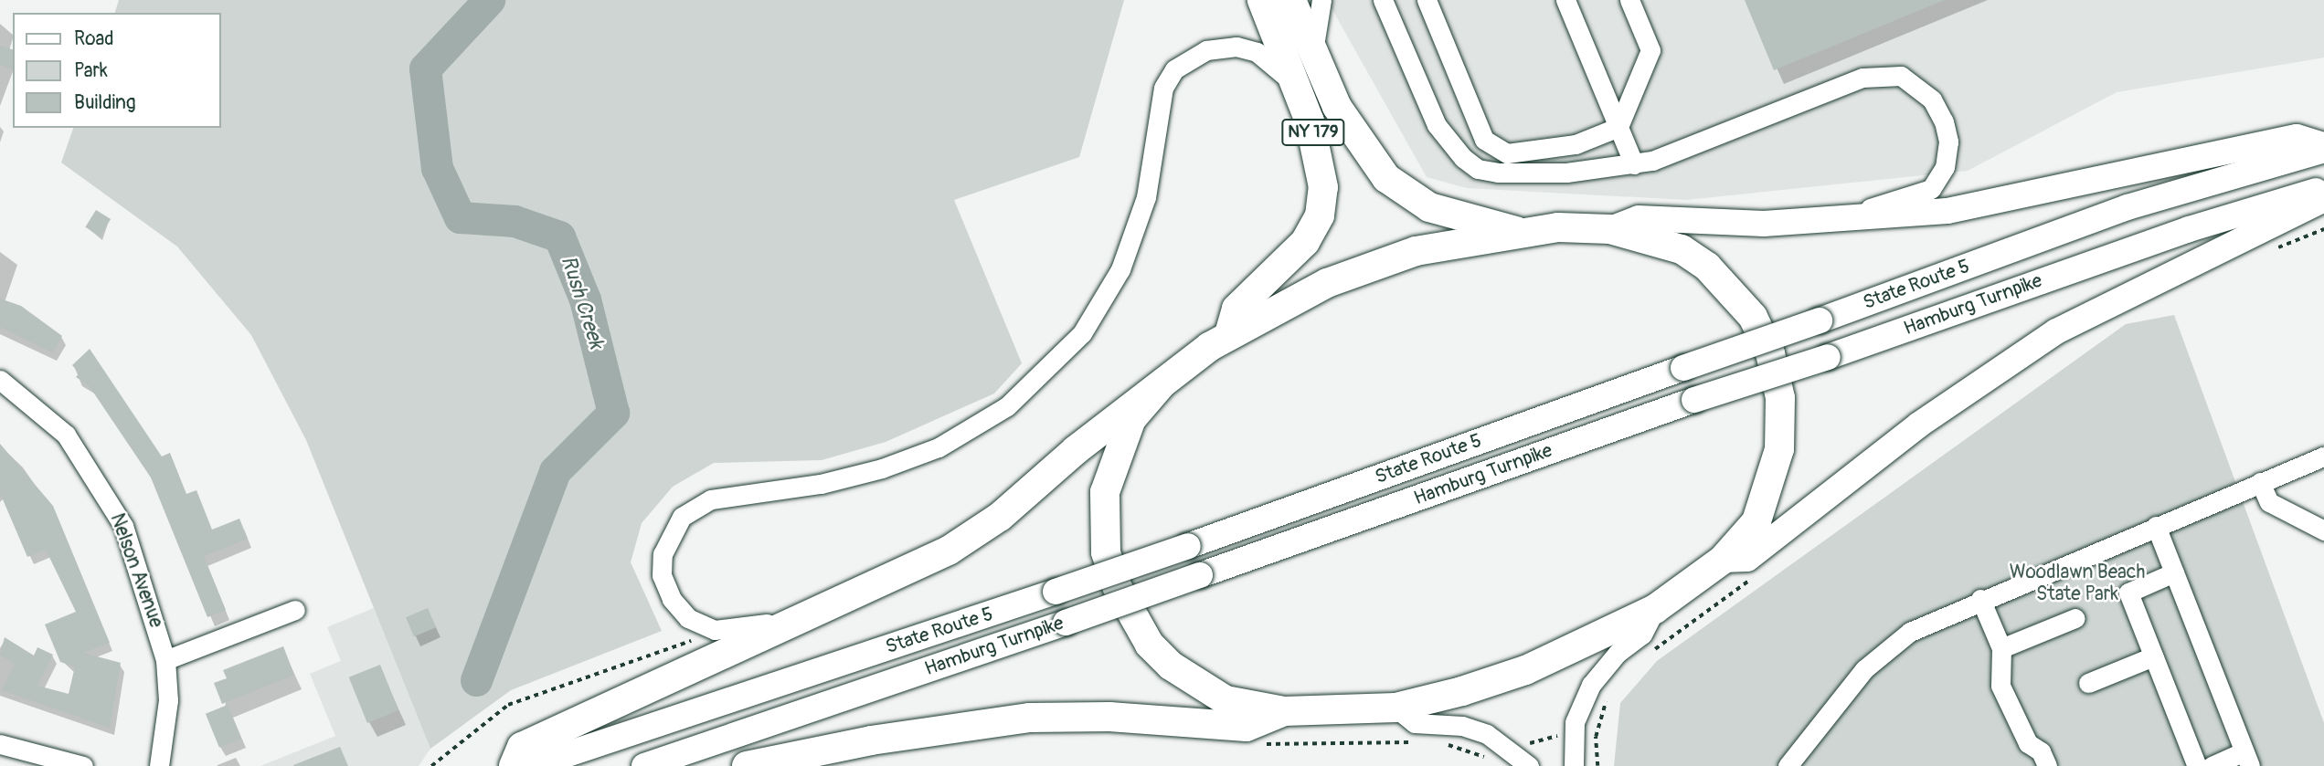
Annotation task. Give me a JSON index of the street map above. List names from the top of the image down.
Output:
{
  "streets": {
    "highway": ["NY 179"],
    "main road": ["State Route 5", "Hamburg Turnpike"],
    "street": ["Nelson Avenue"]
  },
  "water": ["Rush Creek"],
  "parks": ["Woodlawn Beach State Park"],
  "legend": ["Road", "Park", "Building"]
}
